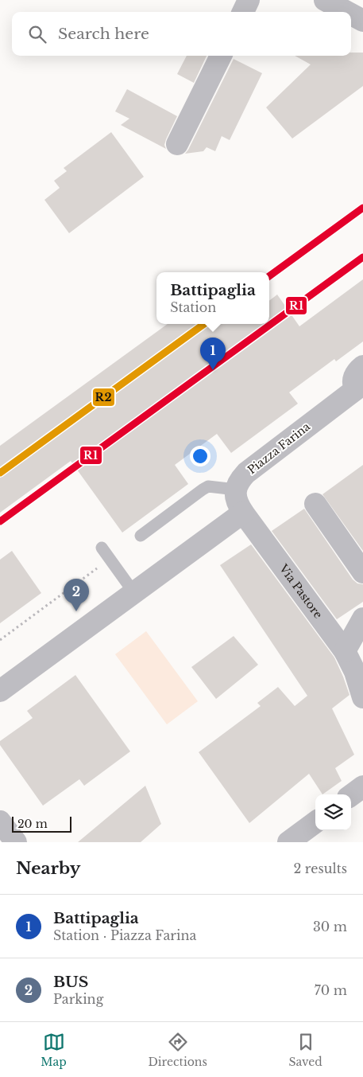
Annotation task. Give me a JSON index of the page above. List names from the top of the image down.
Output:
{
  "streets": {
    "street": ["Piazza Farina", "Via Pastore"]
  },
  "crossings": [
    ["Piazza Farina", "Via Pastore"]
  ],
  "lines": ["transit line R1", "transit line R2"],
  "scale_bar": "20 m",
  "page": {
    "search": "Search here",
    "popup": ["Battipaglia", "Station"],
    "pins": ["1", "2"],
    "scale": "20 m",
    "heading": ["Nearby", "2 results"],
    "list": [
      {
        "mark": "1",
        "name": "Battipaglia",
        "note": "Station · Piazza Farina",
        "value": "30 m"
      },
      {
        "mark": "2",
        "name": "BUS",
        "note": "Parking",
        "value": "70 m"
      }
    ],
    "nav": ["Map", "Directions", "Saved"]
  }
}
